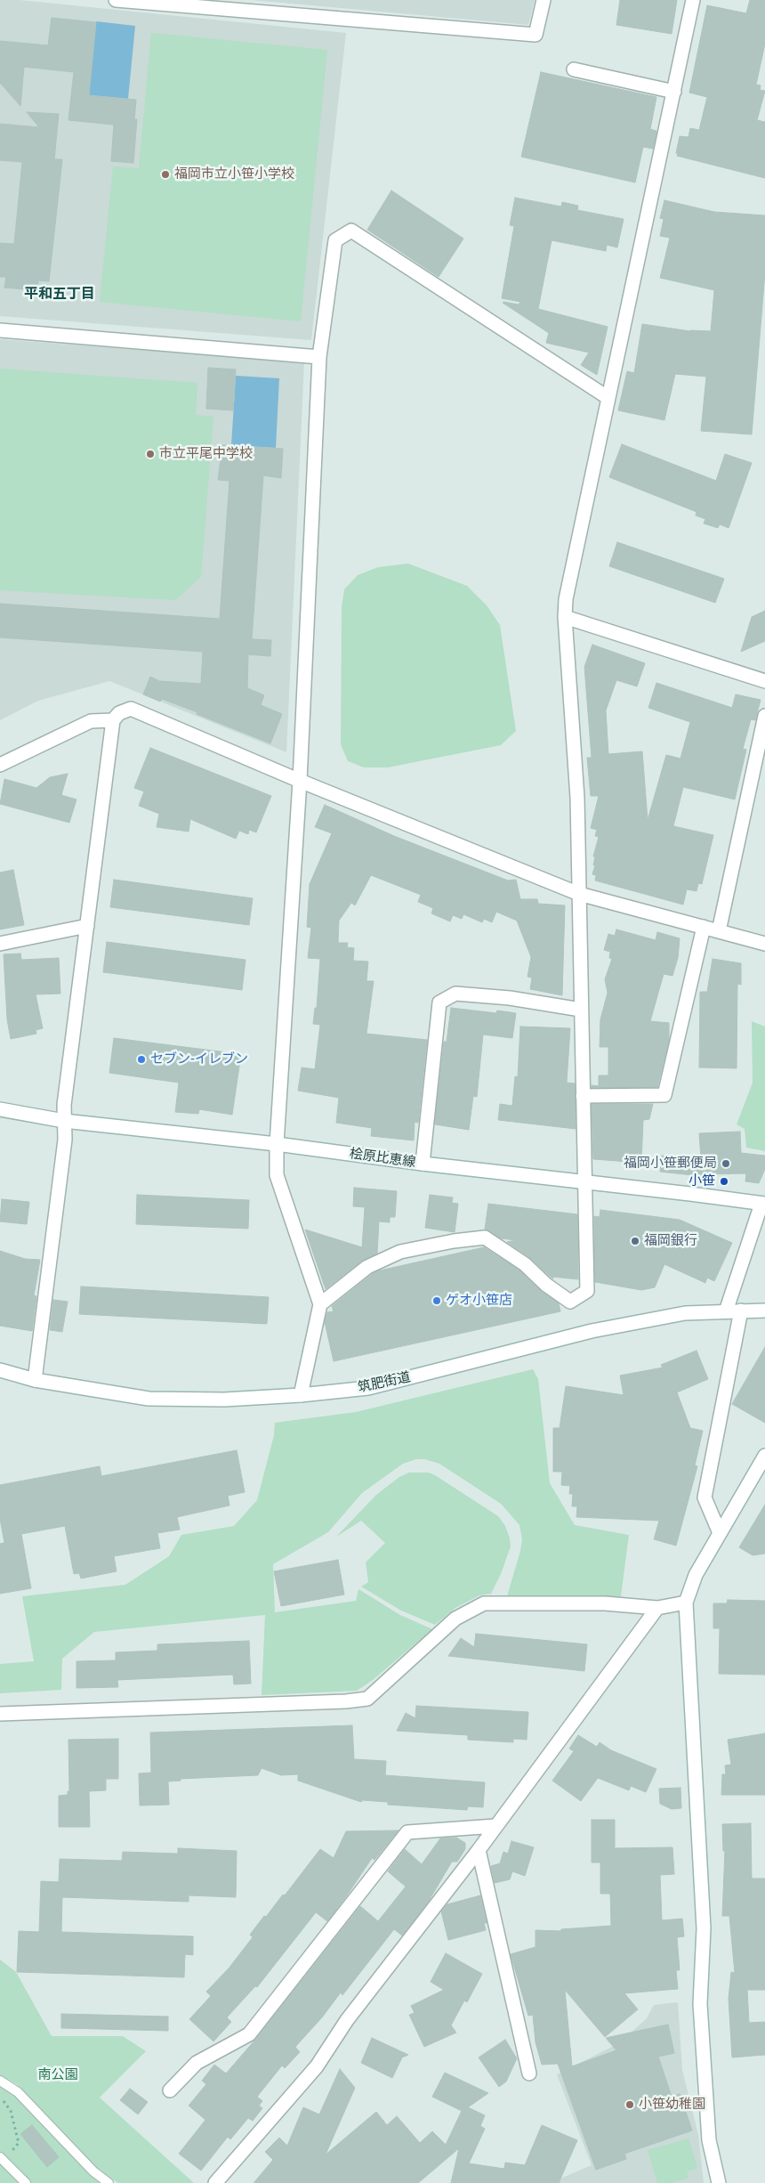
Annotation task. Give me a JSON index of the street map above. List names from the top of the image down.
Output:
{
  "streets": {
    "street": ["桧原比恵線", "筑肥街道"]
  },
  "districts": ["平和五丁目"],
  "parks": ["南公園"],
  "places": [
    "福岡市立小笹小学校",
    "市立平尾中学校",
    "セブン-イレブン",
    "福岡小笹郵便局",
    "小笹",
    "福岡銀行",
    "ゲオ小笹店",
    "小笹幼稚園"
  ]
}
